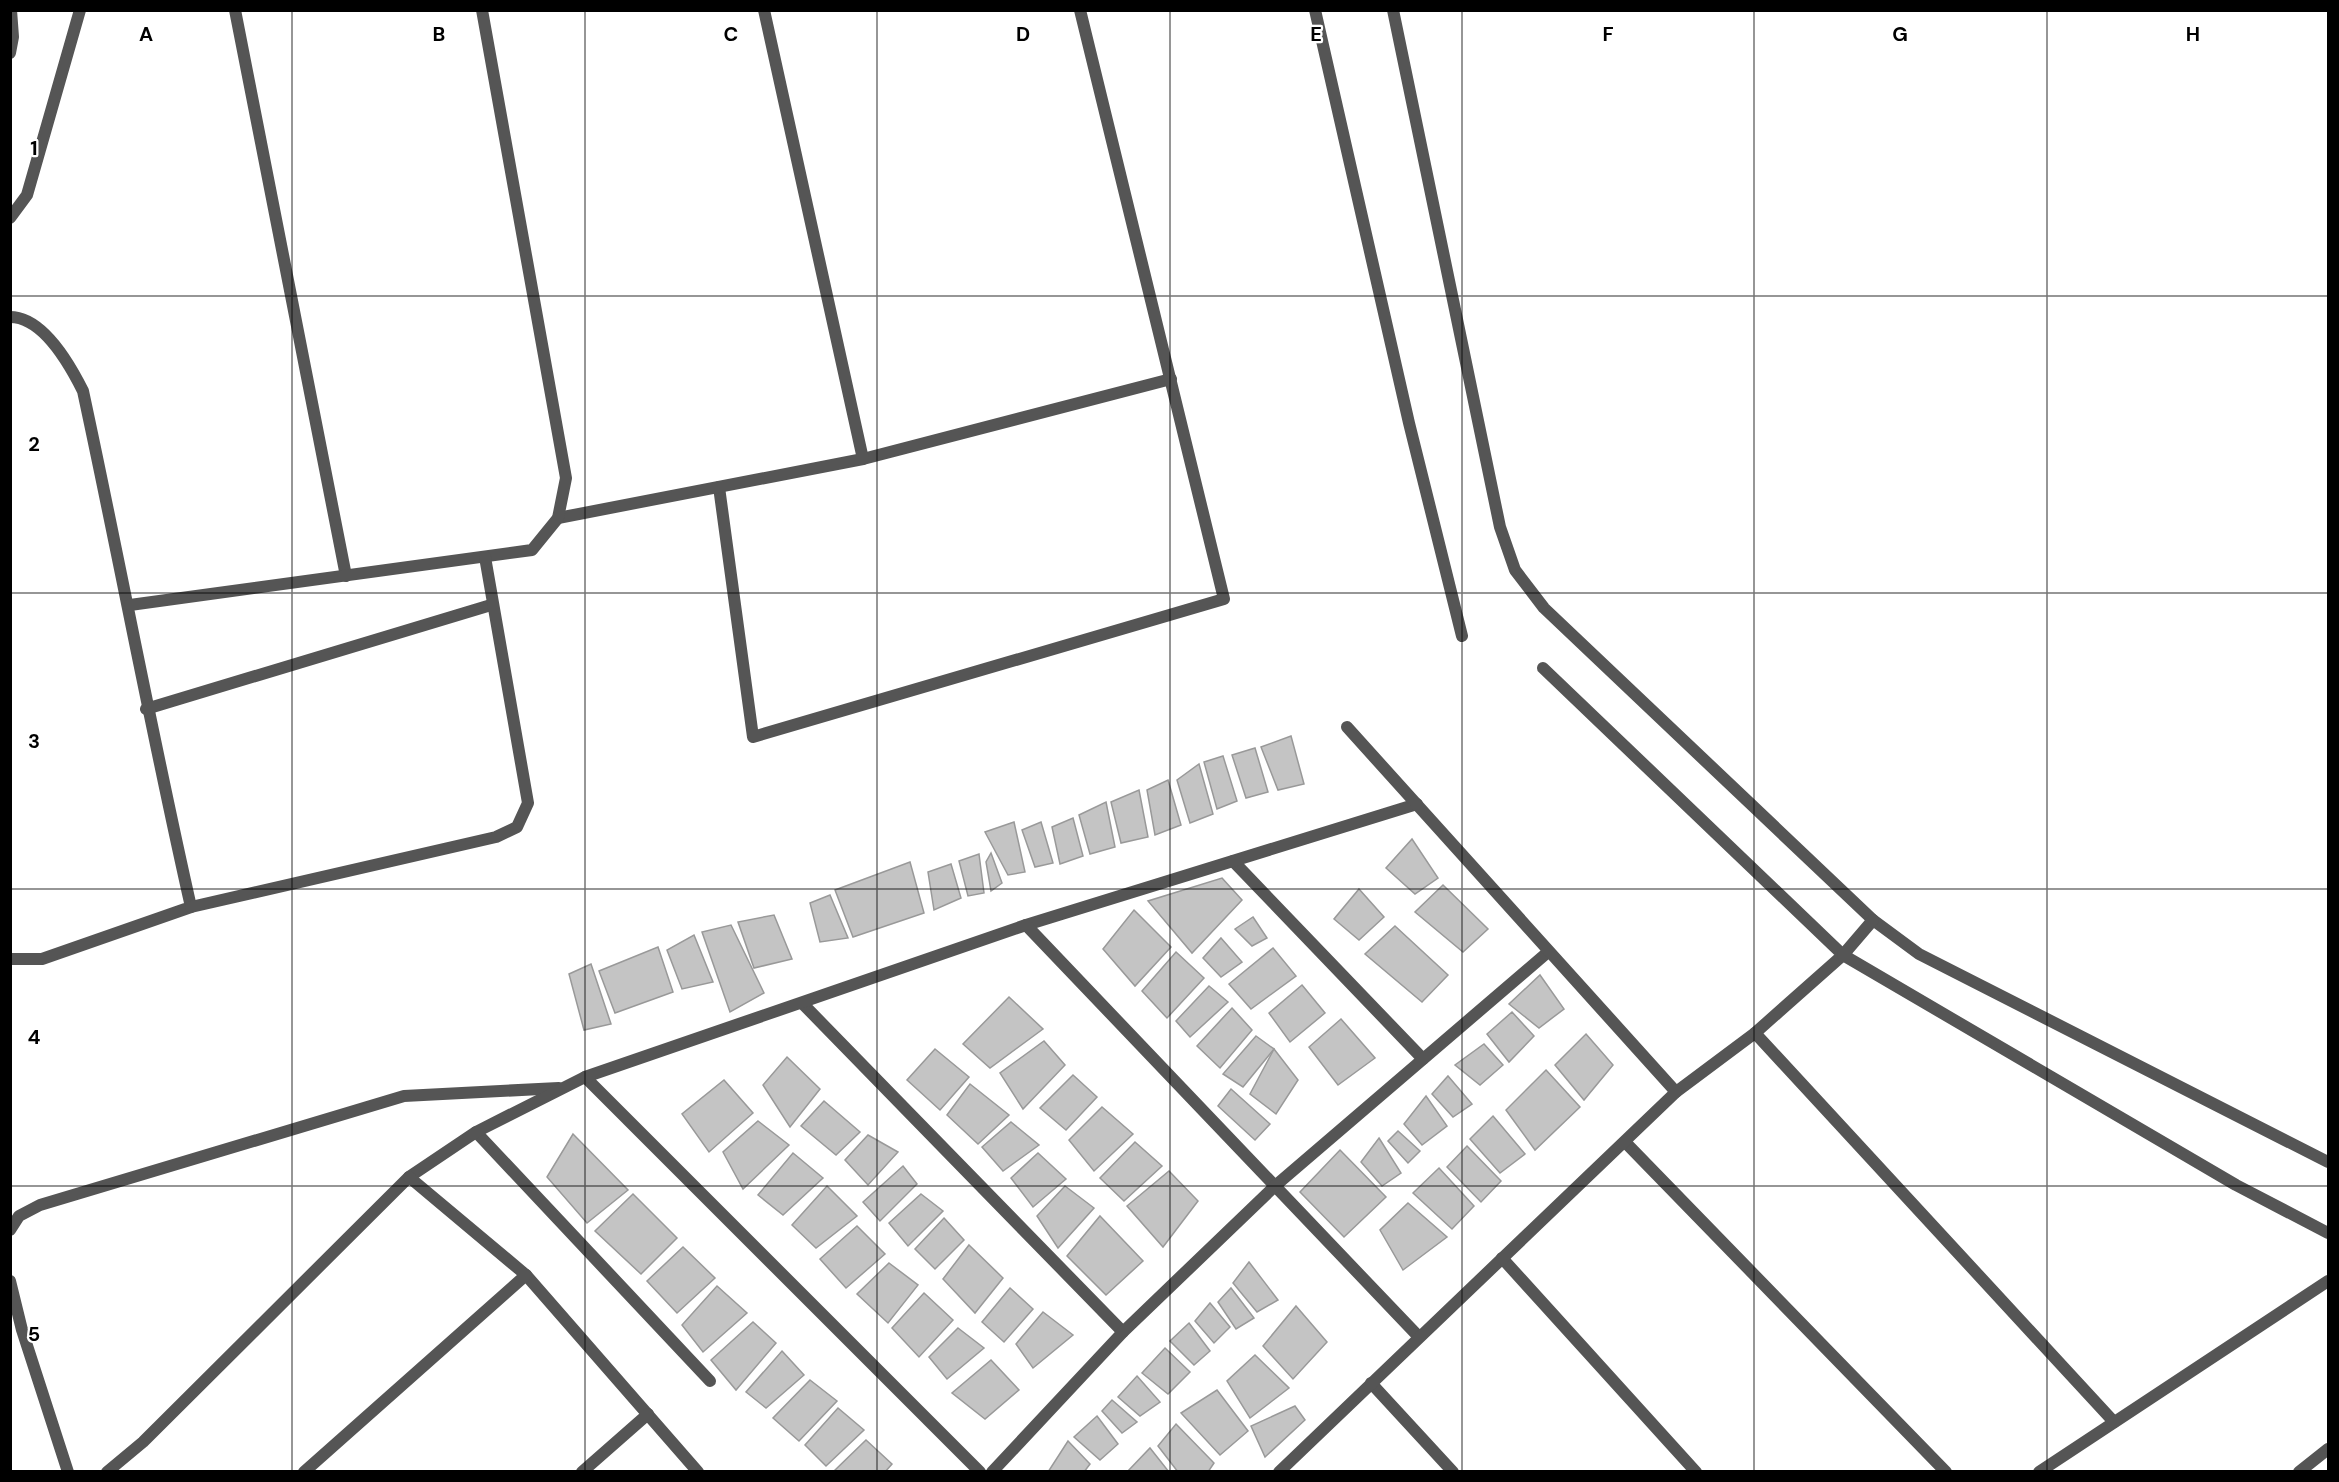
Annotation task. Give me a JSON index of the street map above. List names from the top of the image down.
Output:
{
  "grid": {
    "columns": [
      "A",
      "B",
      "C",
      "D",
      "E",
      "F",
      "G",
      "H"
    ],
    "rows": [
      "1",
      "2",
      "3",
      "4",
      "5"
    ]
  }
}
